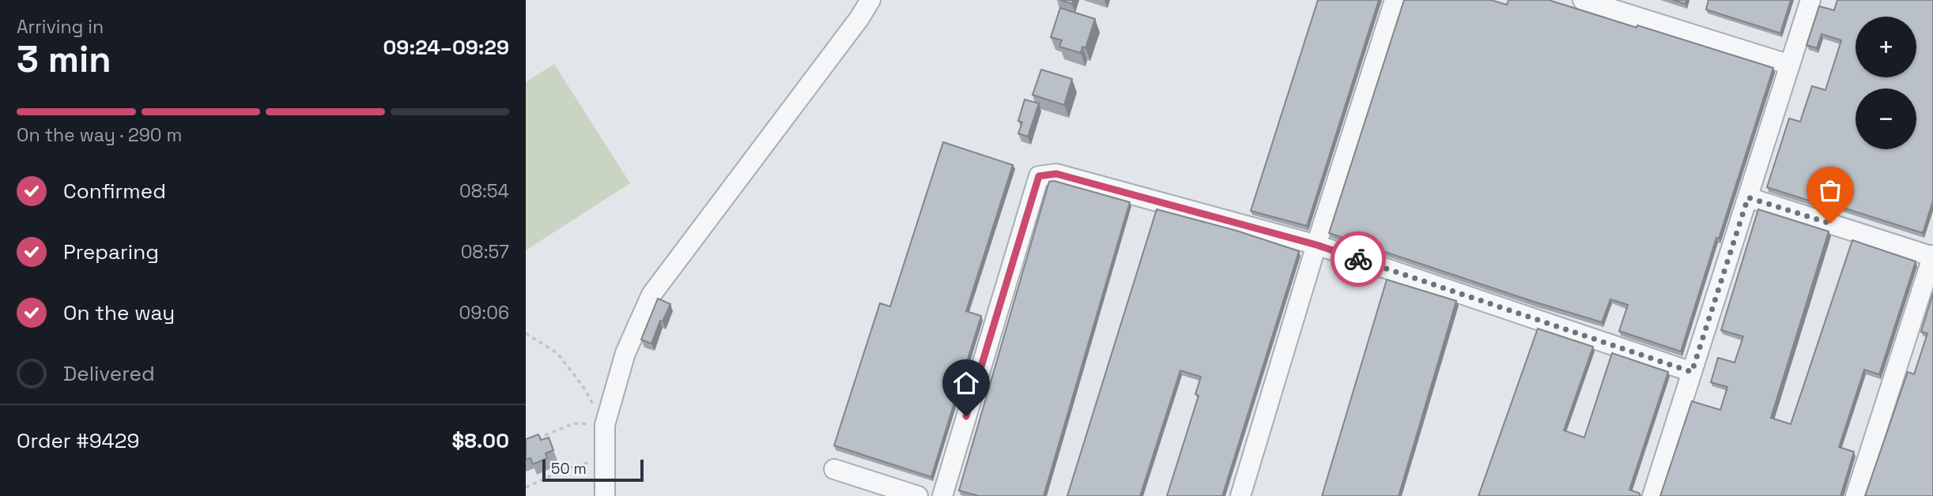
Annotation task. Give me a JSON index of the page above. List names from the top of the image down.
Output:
{
  "scale_bar": "50 m",
  "page": {
    "heading": ["3 min", "Arriving in", "09:24–09:29"],
    "panel": ["Order #9429", "$8.00"],
    "map_buttons": ["+", "−"],
    "bar": "On the way · 290 m",
    "list": [
      ["Confirmed", "08:54"],
      ["Preparing", "08:57"],
      ["On the way", "09:06"],
      "Delivered"
    ],
    "scale": "50 m"
  }
}
